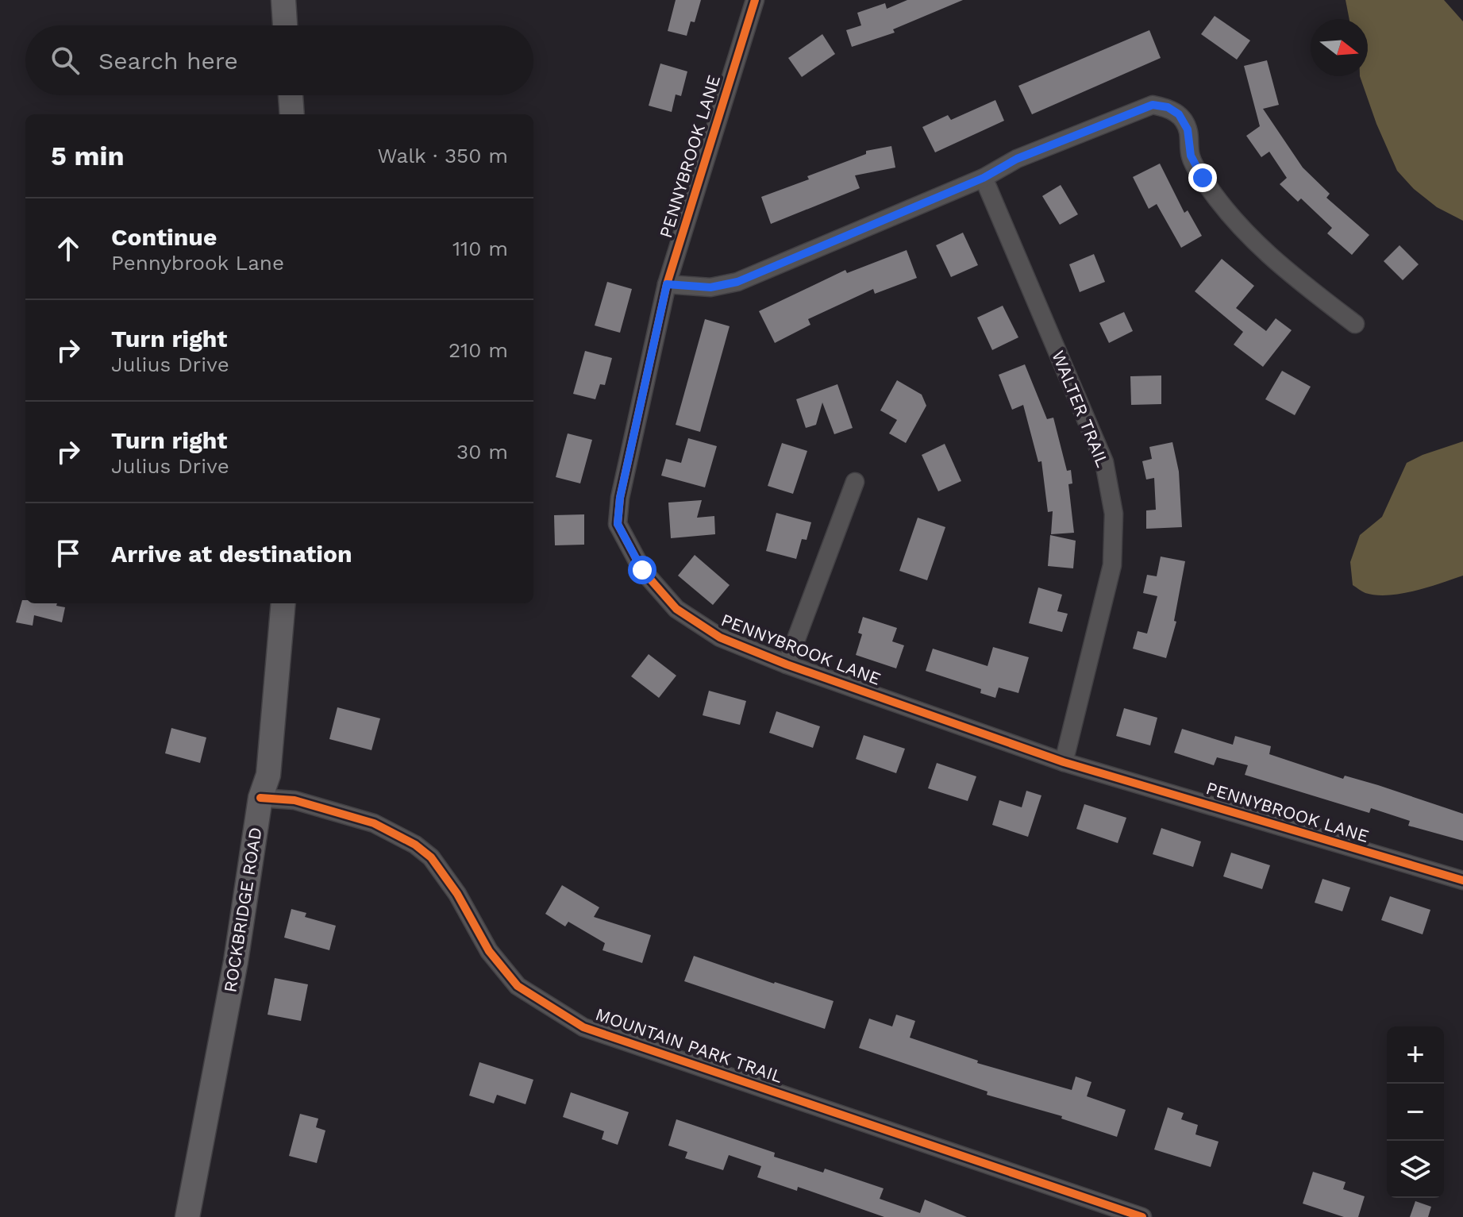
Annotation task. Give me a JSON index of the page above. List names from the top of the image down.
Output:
{
  "streets": {
    "main road": ["ROCKBRIDGE ROAD"],
    "street": ["PENNYBROOK LANE", "WALTER TRAIL", "MOUNTAIN PARK TRAIL"]
  },
  "crossings": [
    ["PENNYBROOK LANE", "WALTER TRAIL"],
    ["ROCKBRIDGE ROAD", "MOUNTAIN PARK TRAIL"]
  ],
  "north": "right",
  "page": {
    "search": "Search here",
    "heading": ["5 min", "Walk · 350 m"],
    "list": [
      ["Continue", "Pennybrook Lane", "110 m"],
      ["Turn right", "Julius Drive", "210 m"],
      ["Turn right", "Julius Drive", "30 m"],
      "Arrive at destination"
    ],
    "map_buttons": ["+", "−"]
  }
}
